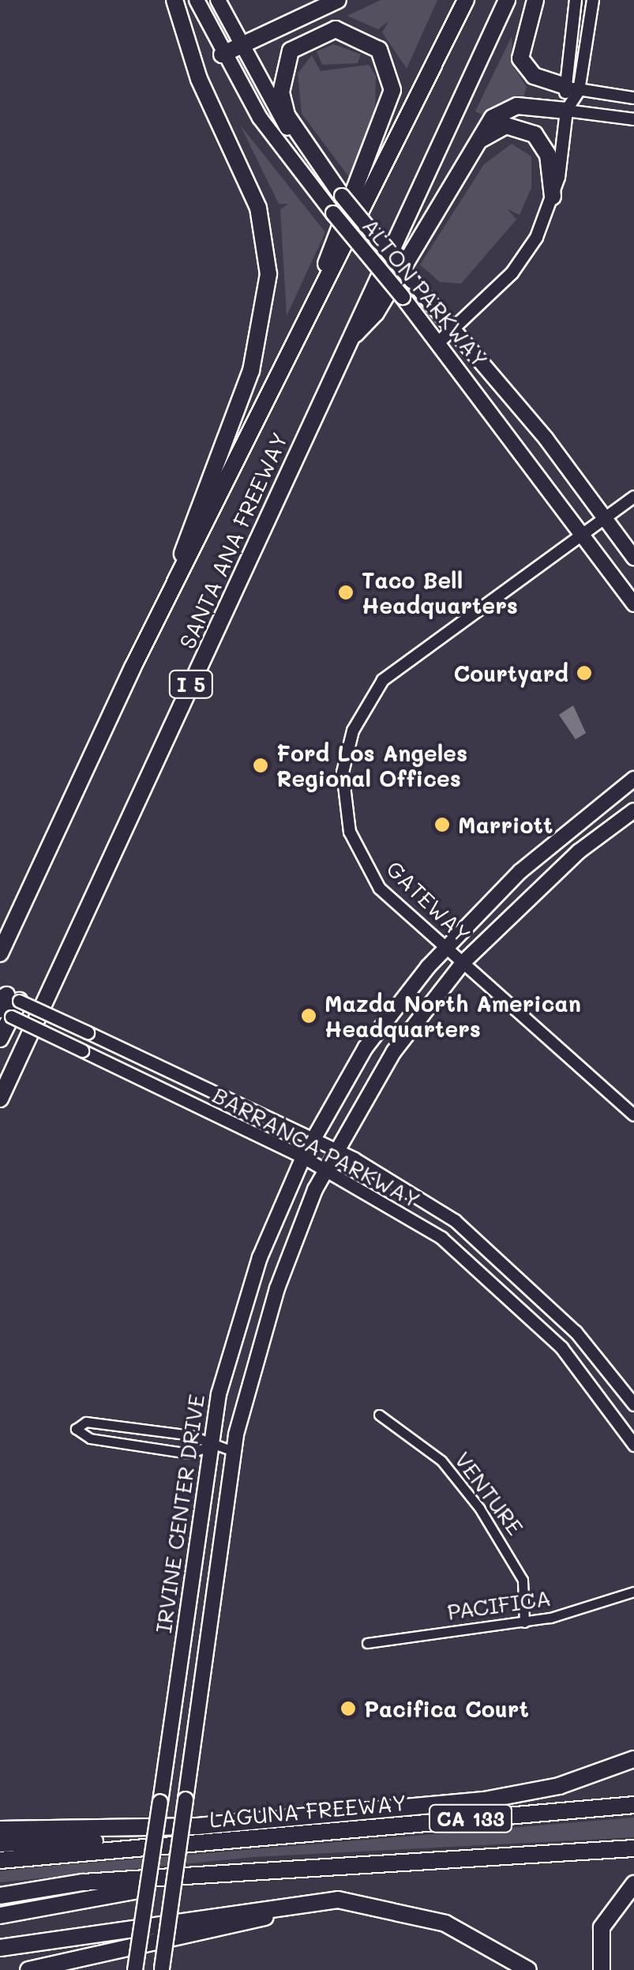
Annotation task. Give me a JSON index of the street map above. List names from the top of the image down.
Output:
{
  "streets": {
    "highway": [
      "SANTA ANA FREEWAY",
      "I 5",
      "LAGUNA FREEWAY",
      "CA 133"
    ],
    "main road": ["ALTON PARKWAY", "BARRANCA PARKWAY", "IRVINE CENTER DRIVE"],
    "street": ["GATEWAY", "VENTURE", "PACIFICA"]
  },
  "crossings": [
    ["ALTON PARKWAY", "GATEWAY"],
    ["GATEWAY", "IRVINE CENTER DRIVE"],
    ["BARRANCA PARKWAY", "IRVINE CENTER DRIVE"],
    ["VENTURE", "PACIFICA"]
  ],
  "places": [
    "Taco Bell Headquarters",
    "Courtyard",
    "Ford Los Angeles Regional Offices",
    "Marriott",
    "Mazda North American Headquarters",
    "Pacifica Court"
  ]
}
